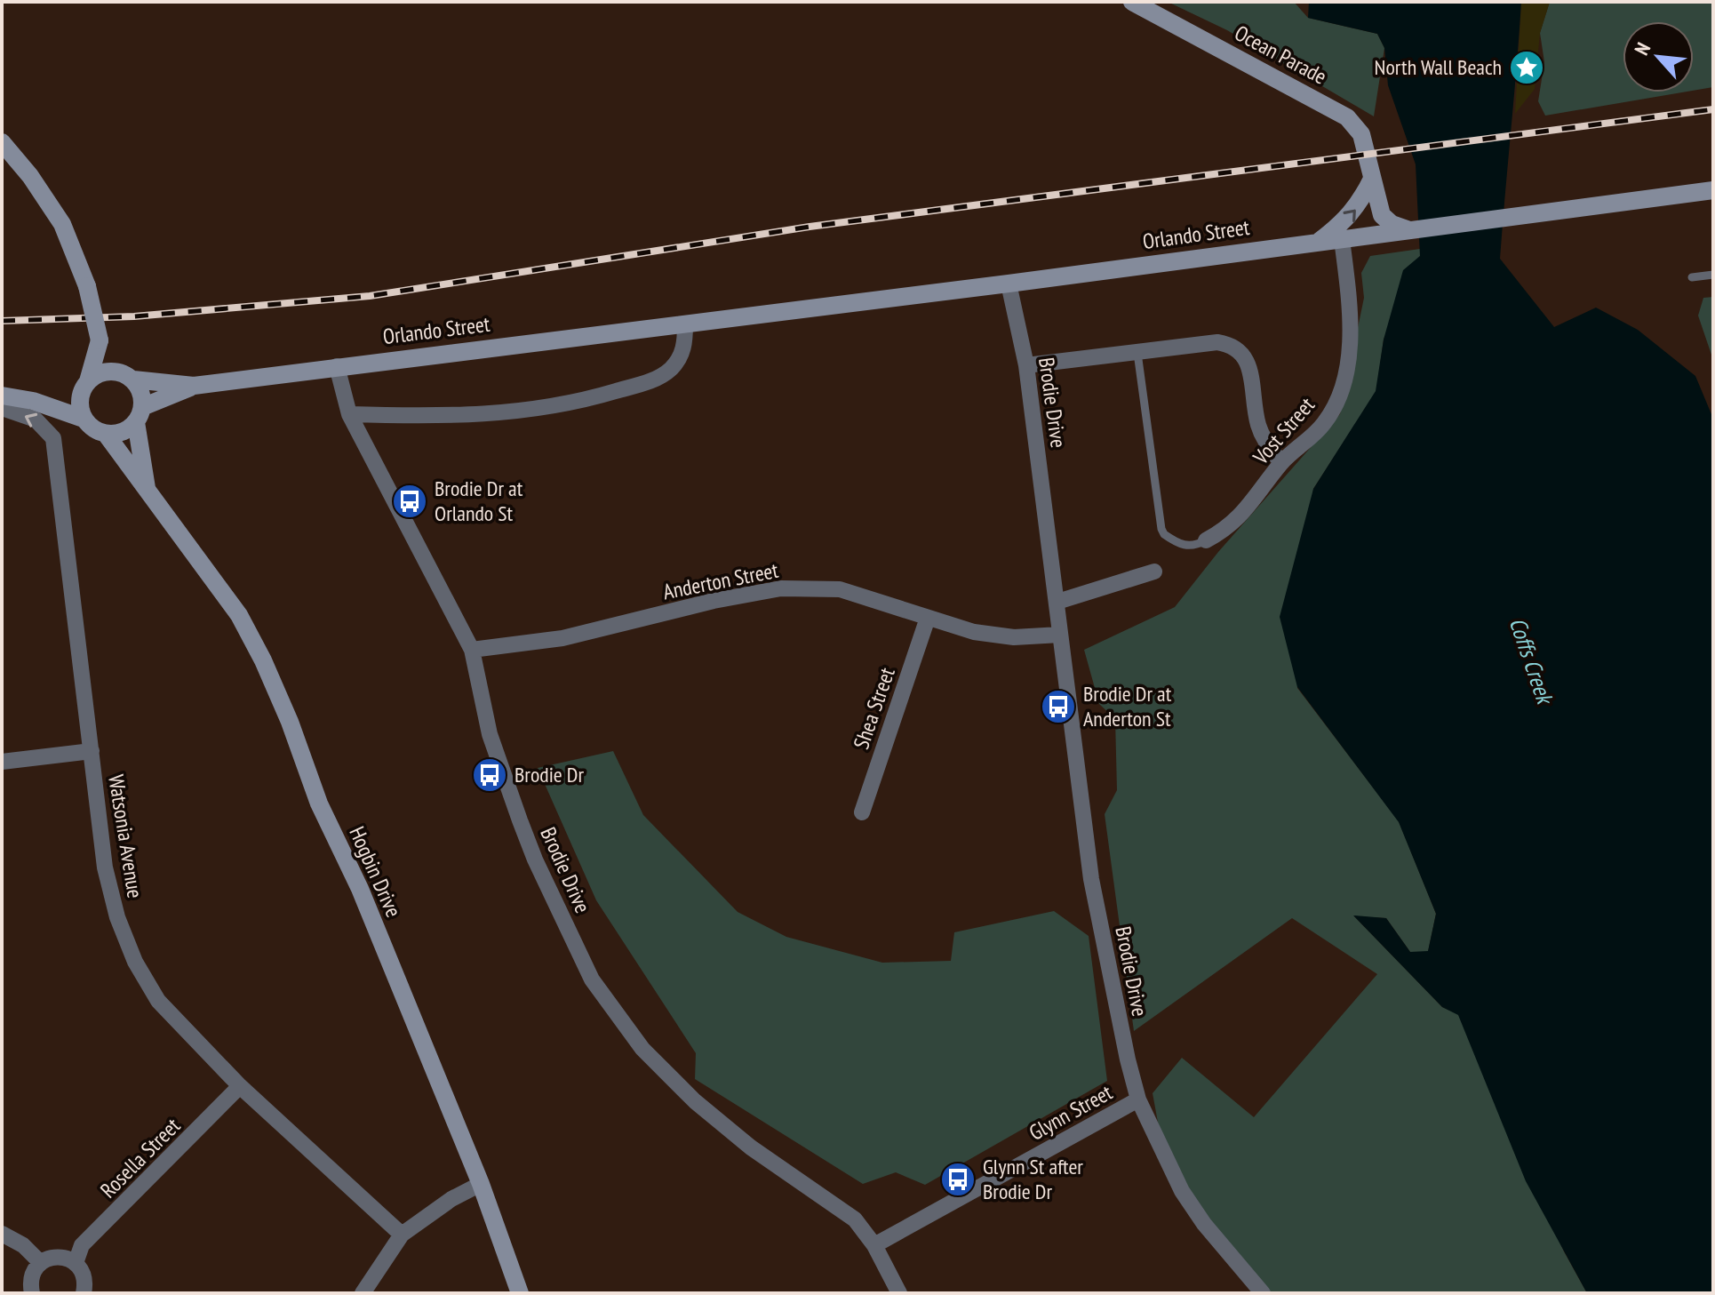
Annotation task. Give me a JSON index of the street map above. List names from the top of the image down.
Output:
{
  "streets": {
    "street": [
      "Ocean Parade",
      "Orlando Street",
      "Brodie Drive",
      "Vost Street",
      "Anderton Street",
      "Shea Street",
      "Watsonia Avenue",
      "Hogbin Drive",
      "Glynn Street",
      "Rosella Street"
    ]
  },
  "crossings": [
    ["Ocean Parade", "Orlando Street"],
    ["Orlando Street", "Brodie Drive"],
    ["Orlando Street", "Vost Street"],
    ["Orlando Street", "Hogbin Drive"],
    ["Brodie Drive", "Anderton Street"],
    ["Brodie Drive", "Glynn Street"],
    ["Anderton Street", "Shea Street"],
    ["Watsonia Avenue", "Rosella Street"]
  ],
  "water": ["Coffs Creek"],
  "places": {
    "place": ["North Wall Beach"],
    "bus stop": [
      "Brodie Dr at Orlando St",
      "Brodie Dr at Anderton St",
      "Brodie Dr",
      "Glynn St after Brodie Dr"
    ]
  },
  "north": "top left"
}
